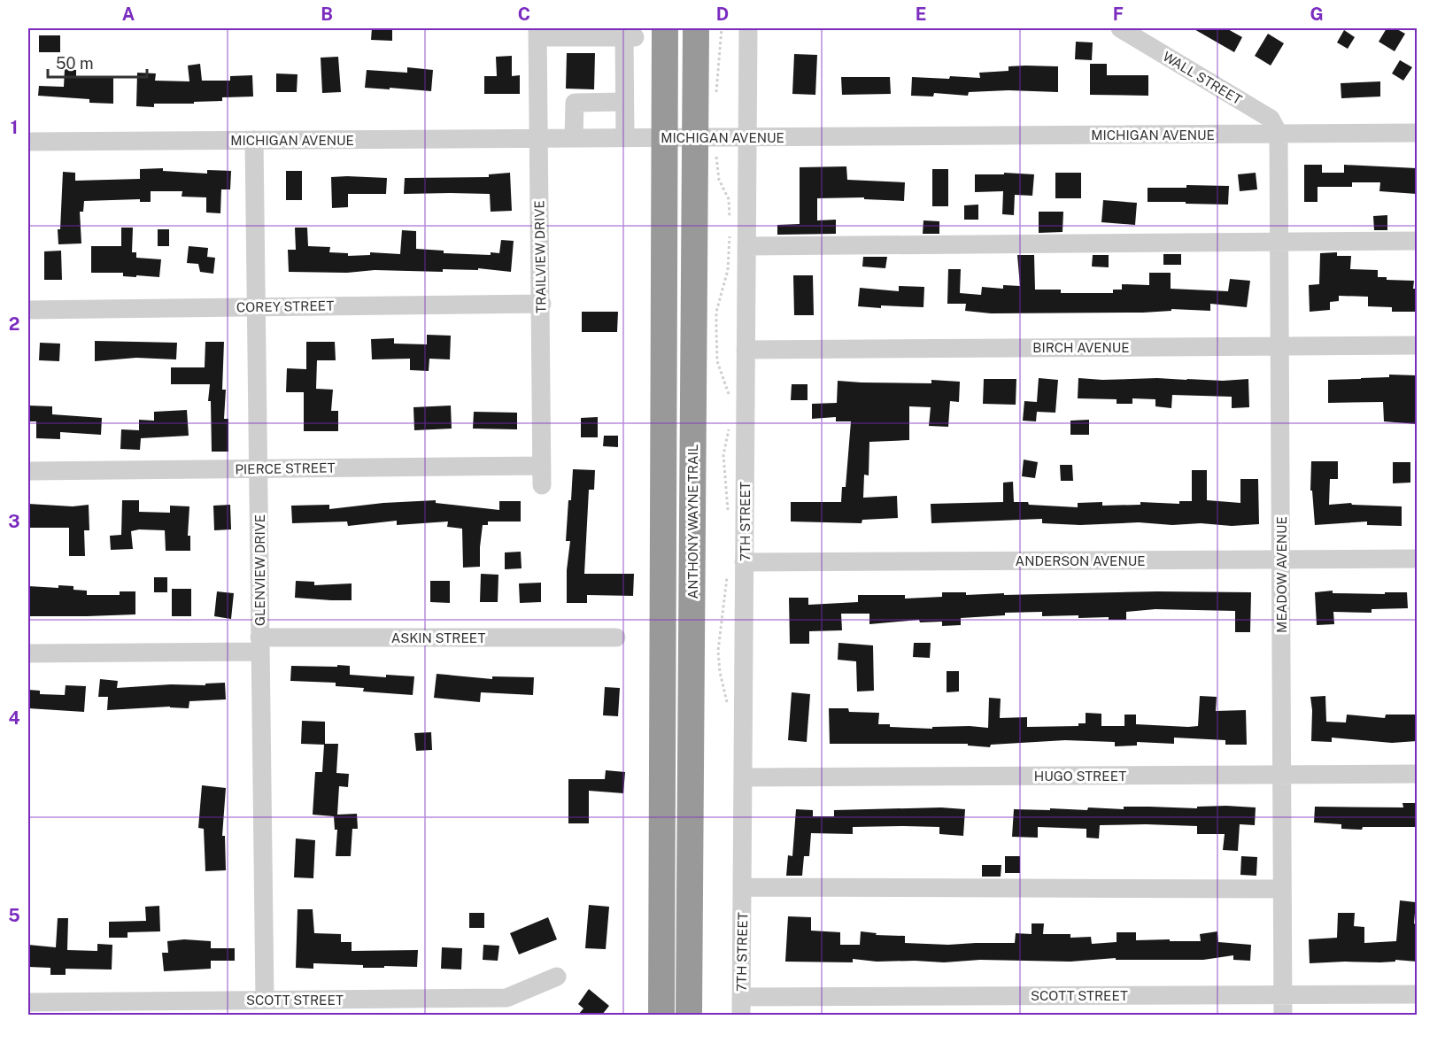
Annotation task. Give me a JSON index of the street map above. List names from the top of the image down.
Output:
{
  "streets": {
    "highway": ["ANTHONY WAYNE TRAIL"],
    "street": [
      "WALL STREET",
      "MICHIGAN AVENUE",
      "TRAILVIEW DRIVE",
      "COREY STREET",
      "BIRCH AVENUE",
      "PIERCE STREET",
      "7TH STREET",
      "ANDERSON AVENUE",
      "GLENVIEW DRIVE",
      "MEADOW AVENUE",
      "ASKIN STREET",
      "HUGO STREET",
      "SCOTT STREET"
    ]
  },
  "crossings": [
    ["WALL STREET", "MICHIGAN AVENUE"],
    ["WALL STREET", "MEADOW AVENUE"],
    ["MICHIGAN AVENUE", "TRAILVIEW DRIVE"],
    ["MICHIGAN AVENUE", "ANTHONY WAYNE TRAIL"],
    ["MICHIGAN AVENUE", "7TH STREET"],
    ["MICHIGAN AVENUE", "GLENVIEW DRIVE"],
    ["MICHIGAN AVENUE", "MEADOW AVENUE"],
    ["TRAILVIEW DRIVE", "COREY STREET"],
    ["TRAILVIEW DRIVE", "PIERCE STREET"],
    ["COREY STREET", "GLENVIEW DRIVE"],
    ["BIRCH AVENUE", "7TH STREET"],
    ["BIRCH AVENUE", "MEADOW AVENUE"],
    ["PIERCE STREET", "GLENVIEW DRIVE"],
    ["7TH STREET", "ANDERSON AVENUE"],
    ["7TH STREET", "HUGO STREET"],
    ["7TH STREET", "SCOTT STREET"],
    ["ANDERSON AVENUE", "MEADOW AVENUE"],
    ["GLENVIEW DRIVE", "ASKIN STREET"],
    ["GLENVIEW DRIVE", "SCOTT STREET"],
    ["MEADOW AVENUE", "HUGO STREET"],
    ["MEADOW AVENUE", "SCOTT STREET"]
  ],
  "scale_bar": "50 m",
  "grid": {
    "columns": [
      "A",
      "B",
      "C",
      "D",
      "E",
      "F",
      "G"
    ],
    "rows": [
      "1",
      "2",
      "3",
      "4",
      "5"
    ]
  }
}
